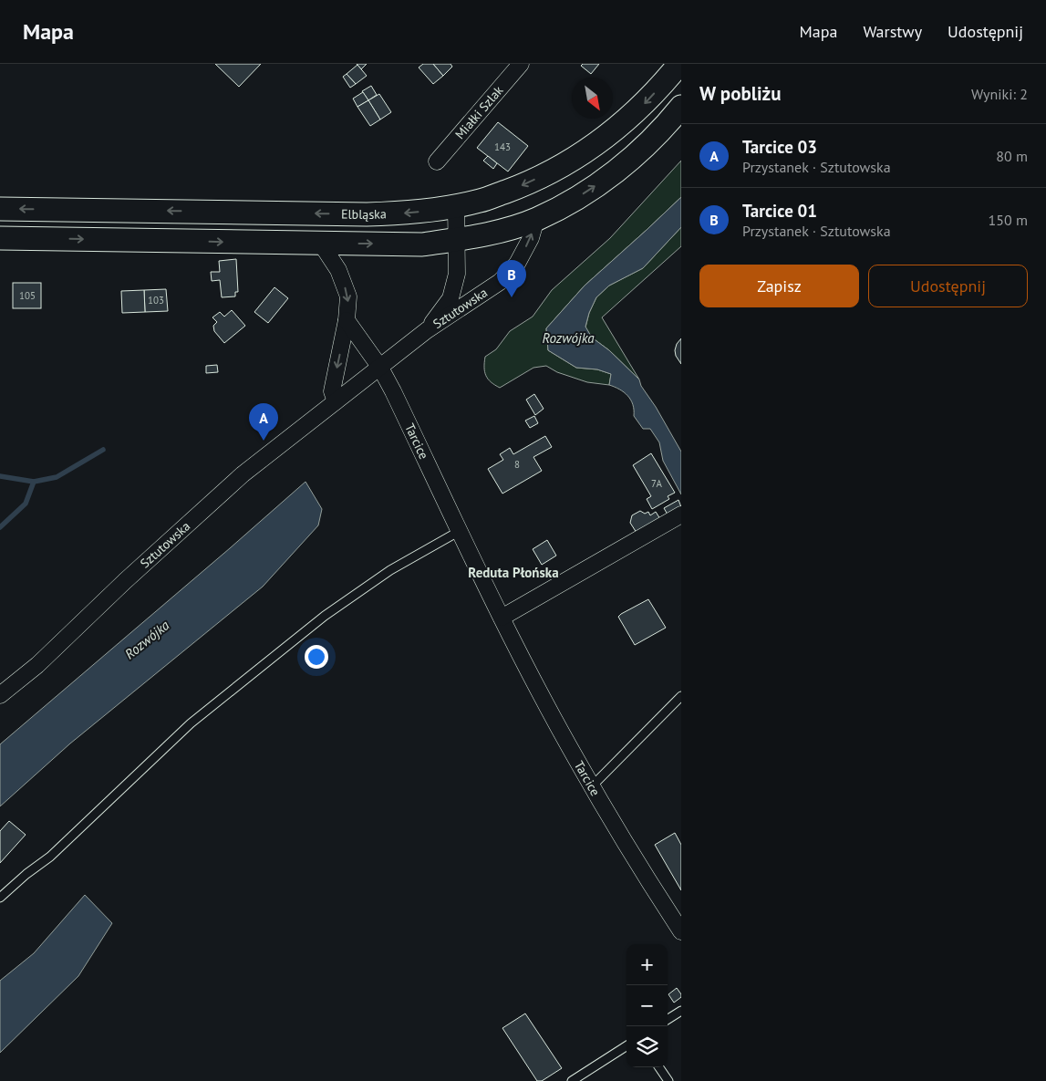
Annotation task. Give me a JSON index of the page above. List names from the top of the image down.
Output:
{
  "streets": {
    "main road": ["Elbląska"],
    "street": ["Miałki Szlak", "Sztutowska", "Tarcice"]
  },
  "crossings": [
    ["Elbląska", "Sztutowska"],
    ["Sztutowska", "Tarcice"]
  ],
  "districts": ["Reduta Płońska"],
  "water": ["Rozwójka"],
  "house_numbers": [
    "143",
    "105",
    "103",
    "8",
    "7A"
  ],
  "north": "bottom right",
  "page": {
    "header": "Mapa",
    "nav": ["Mapa", "Warstwy", "Udostępnij"],
    "heading": ["W pobliżu", "Wyniki: 2"],
    "list": [
      {
        "mark": "A",
        "name": "Tarcice 03",
        "note": "Przystanek · Sztutowska",
        "value": "80 m"
      },
      {
        "mark": "B",
        "name": "Tarcice 01",
        "note": "Przystanek · Sztutowska",
        "value": "150 m"
      }
    ],
    "buttons": ["Zapisz", "Udostępnij"],
    "pins": ["B", "A"],
    "map_buttons": ["+", "−"]
  }
}
